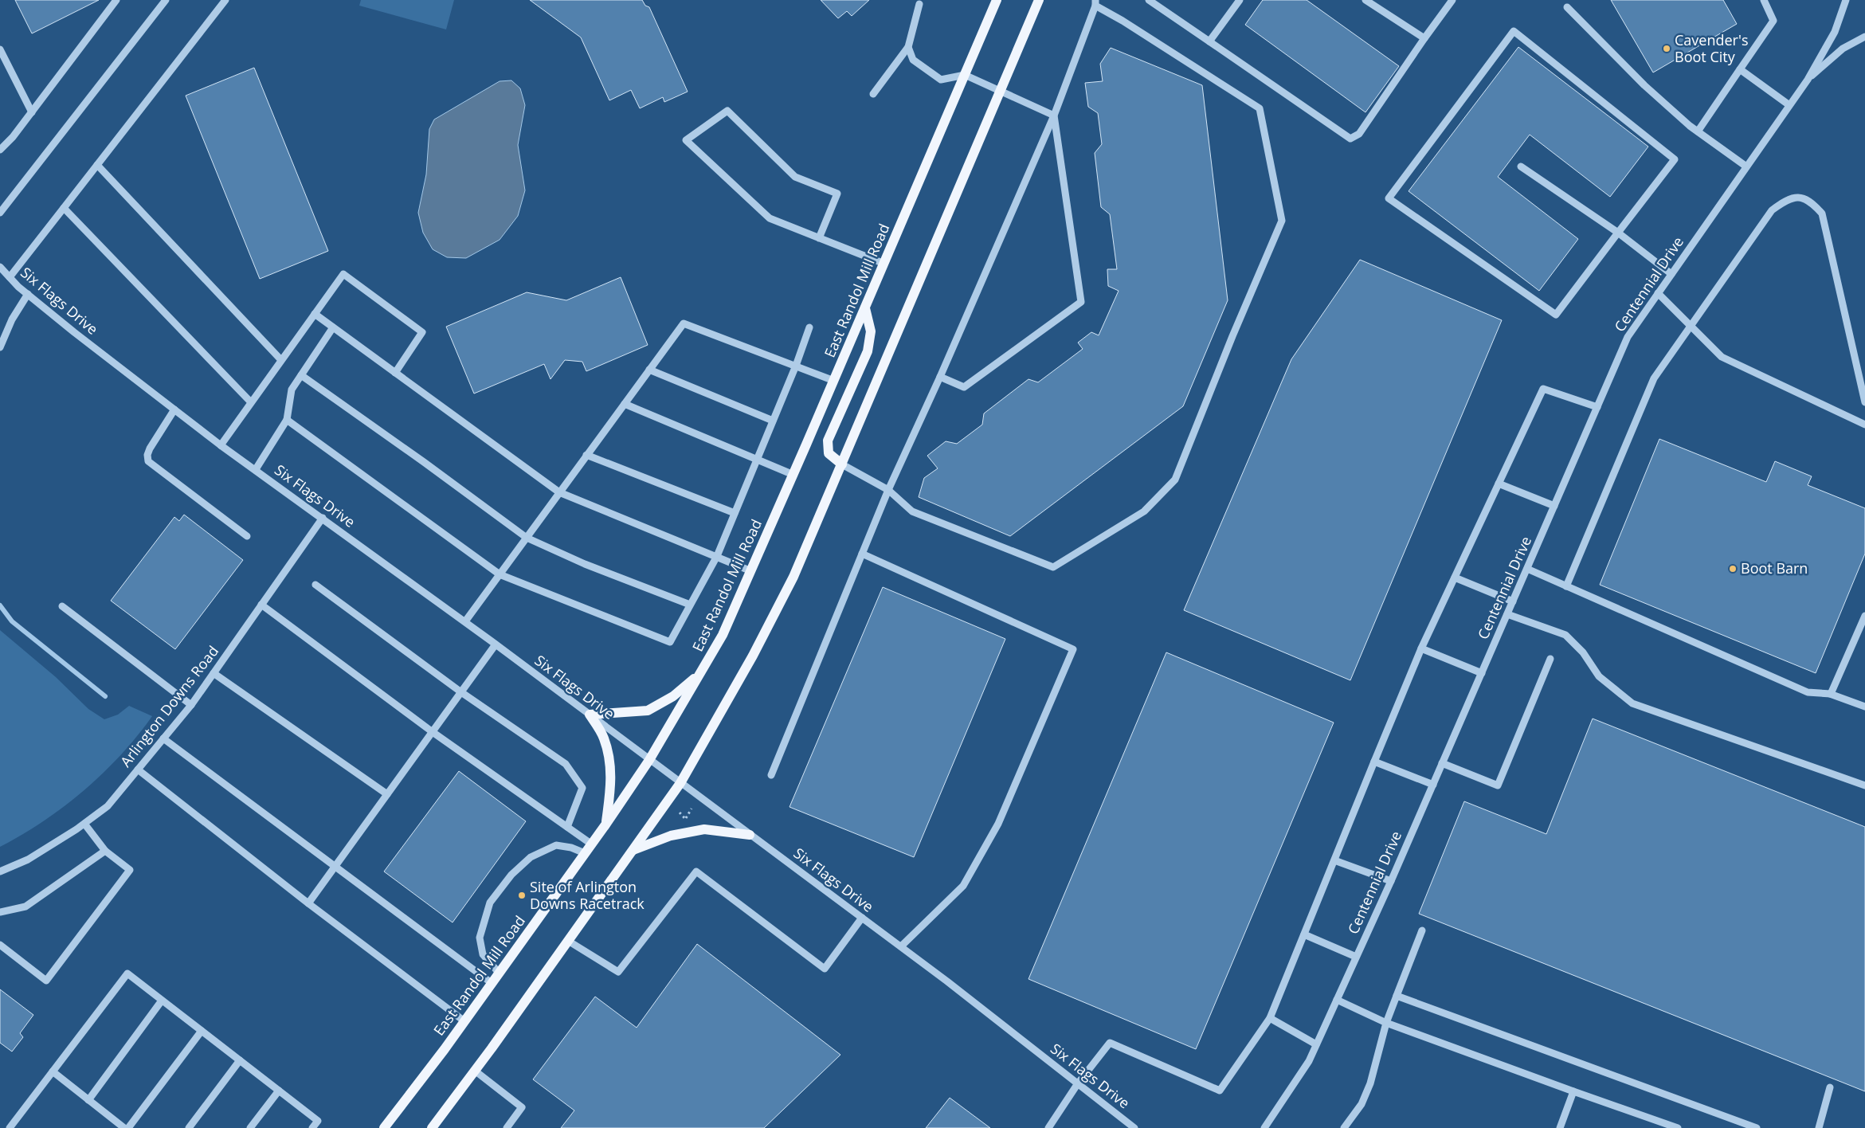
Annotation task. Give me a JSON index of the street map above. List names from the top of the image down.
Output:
{
  "streets": {
    "main road": ["East Randol Mill Road"],
    "street": ["Centennial Drive", "Six Flags Drive", "Arlington Downs Road"]
  },
  "crossings": [
    ["East Randol Mill Road", "Six Flags Drive"],
    ["Six Flags Drive", "Arlington Downs Road"]
  ],
  "places": ["Cavender's Boot City", "Boot Barn", "Site of Arlington Downs Racetrack"]
}
